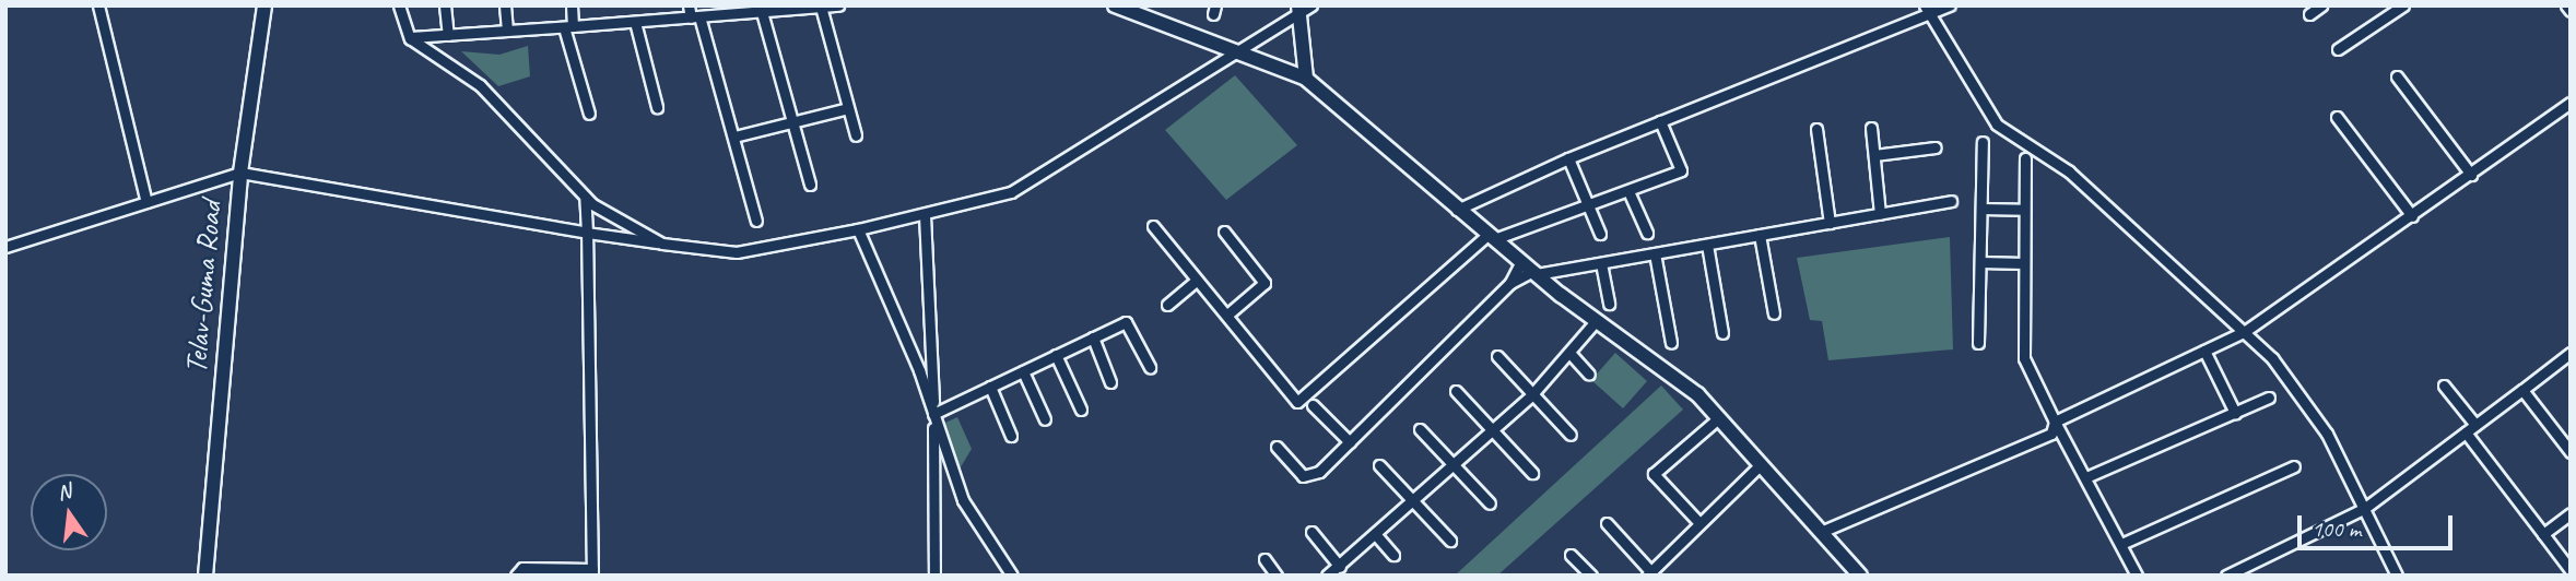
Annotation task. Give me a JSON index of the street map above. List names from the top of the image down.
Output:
{
  "streets": {
    "street": ["Telav-Guma Road"]
  },
  "scale_bar": "100 m",
  "north": "top"
}
